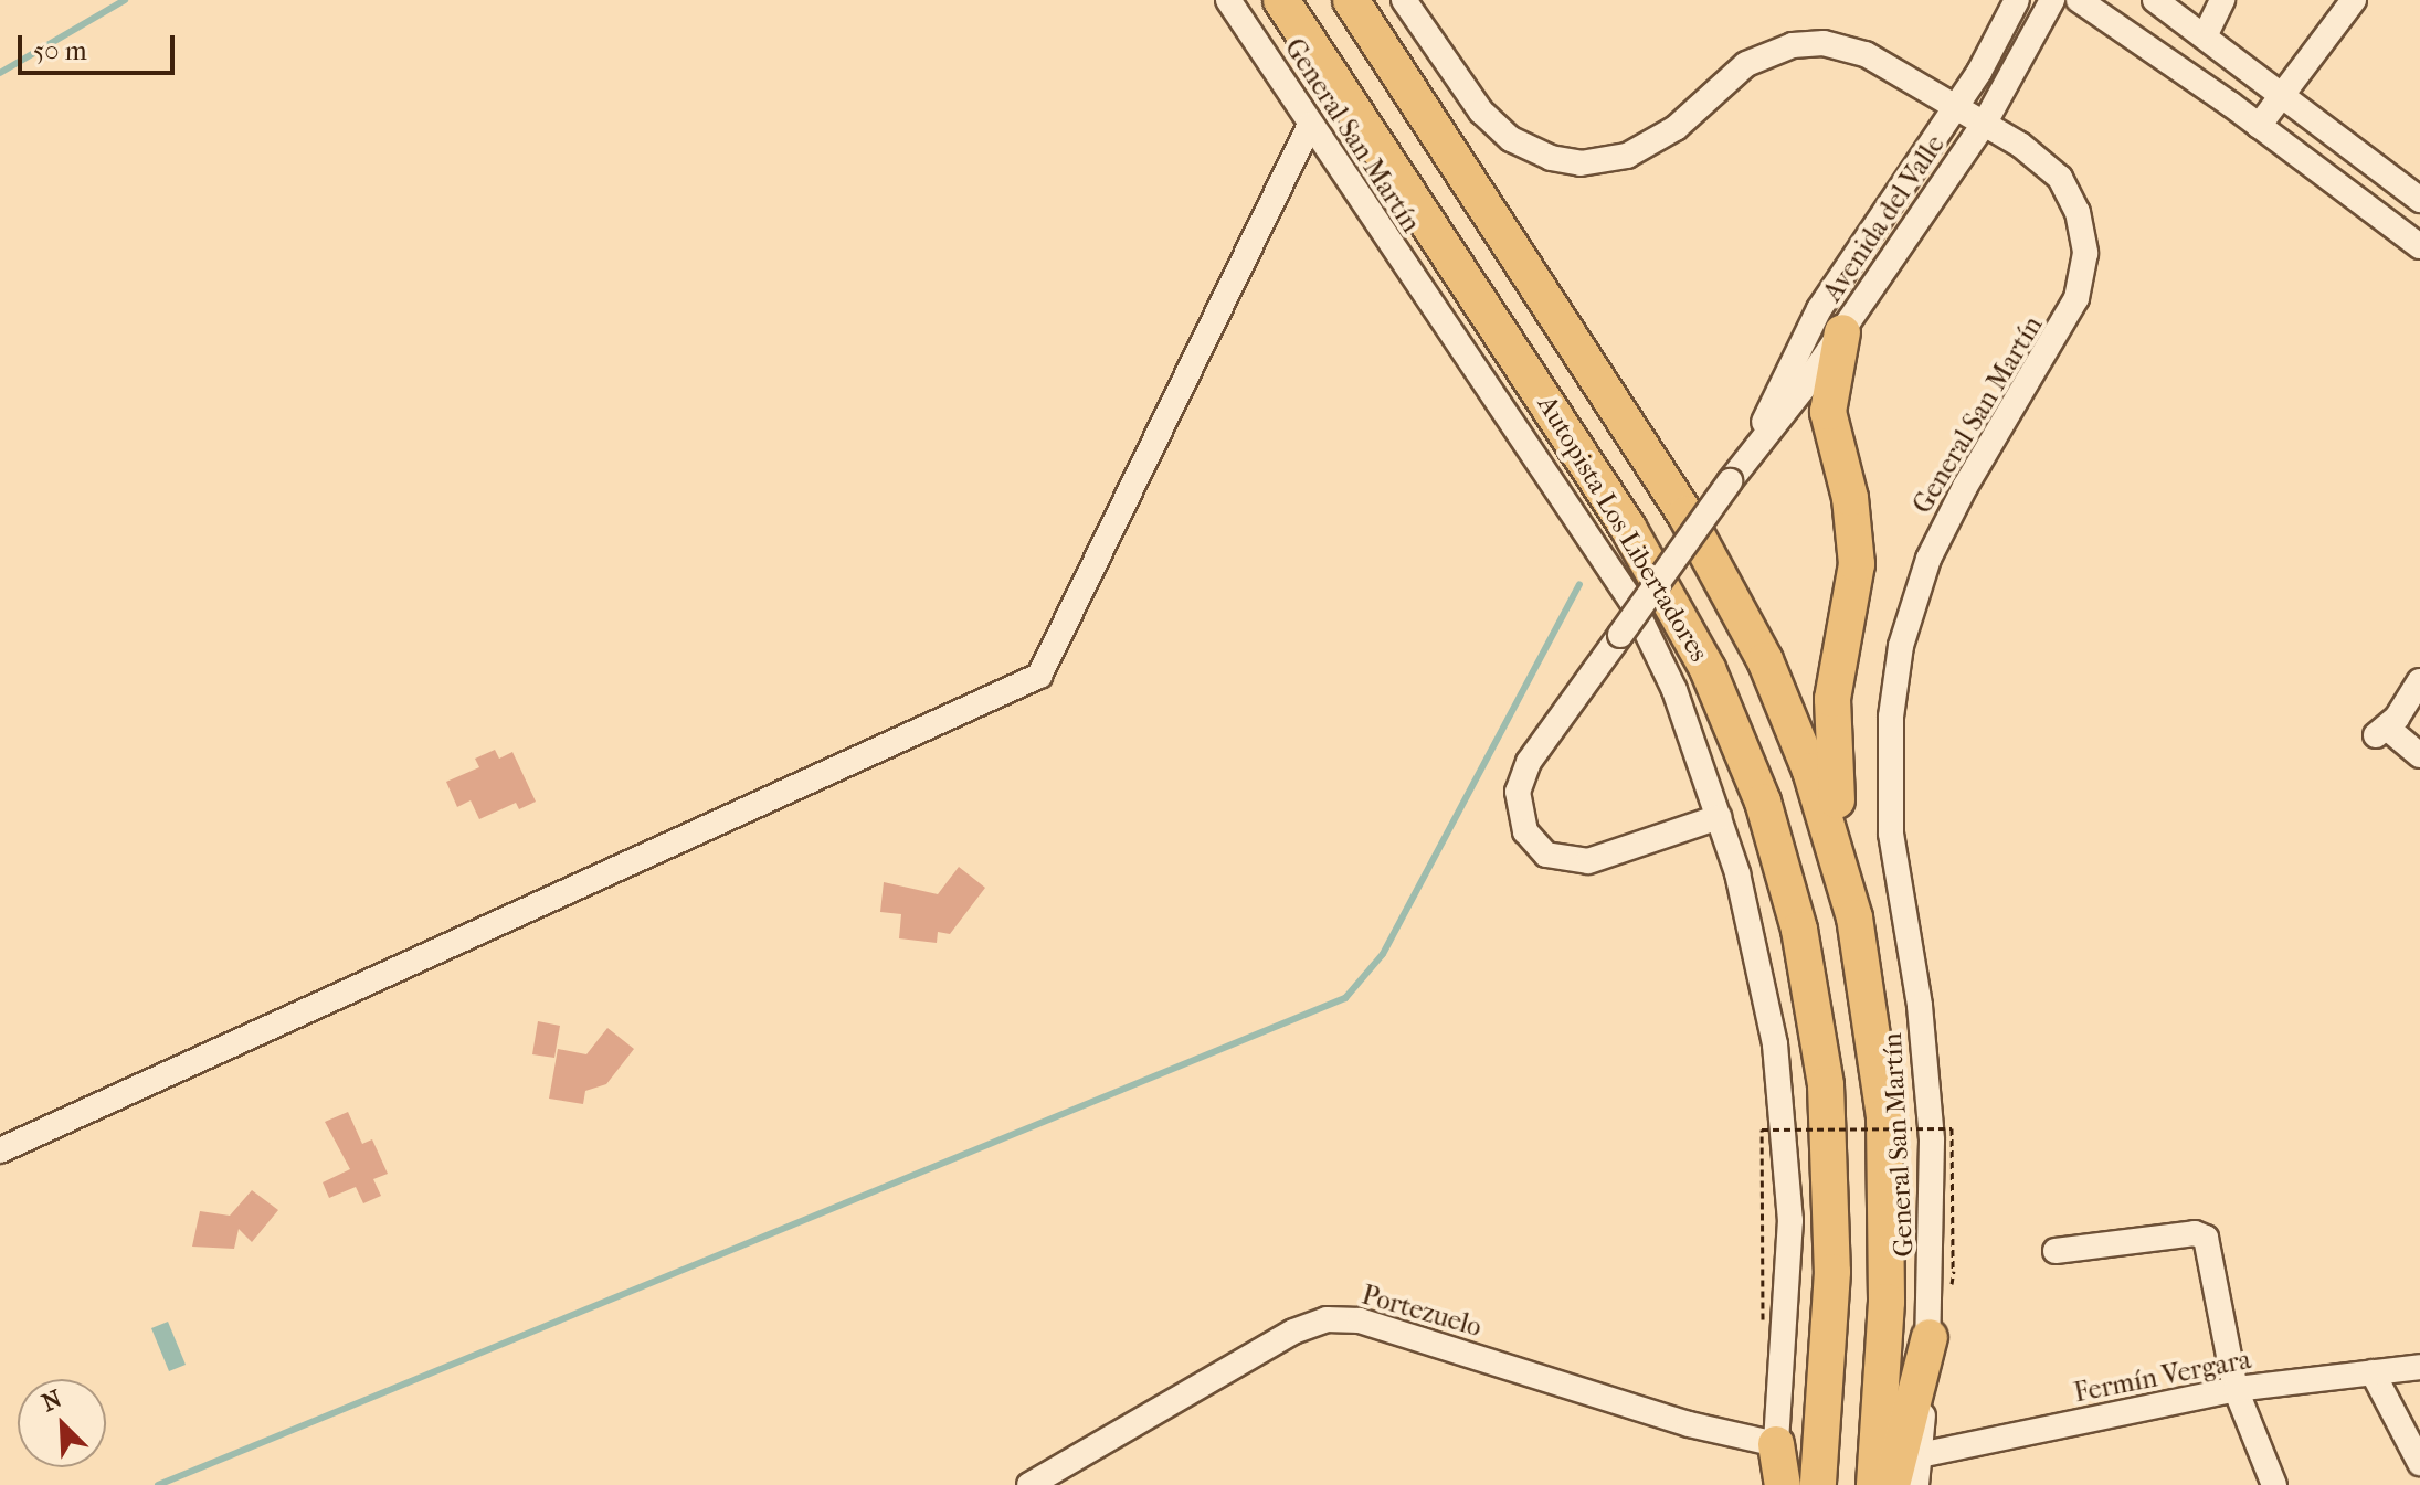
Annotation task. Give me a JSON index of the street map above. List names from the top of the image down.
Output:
{
  "streets": {
    "highway": ["Autopista Los Libertadores"],
    "street": [
      "General San Martín",
      "Avenida del Valle",
      "Portezuelo",
      "Fermín Vergara"
    ]
  },
  "crossings": [
    ["General San Martín", "Avenida del Valle"],
    ["General San Martín", "Portezuelo"],
    ["General San Martín", "Fermín Vergara"]
  ],
  "scale_bar": "50 m",
  "north": "top left"
}
